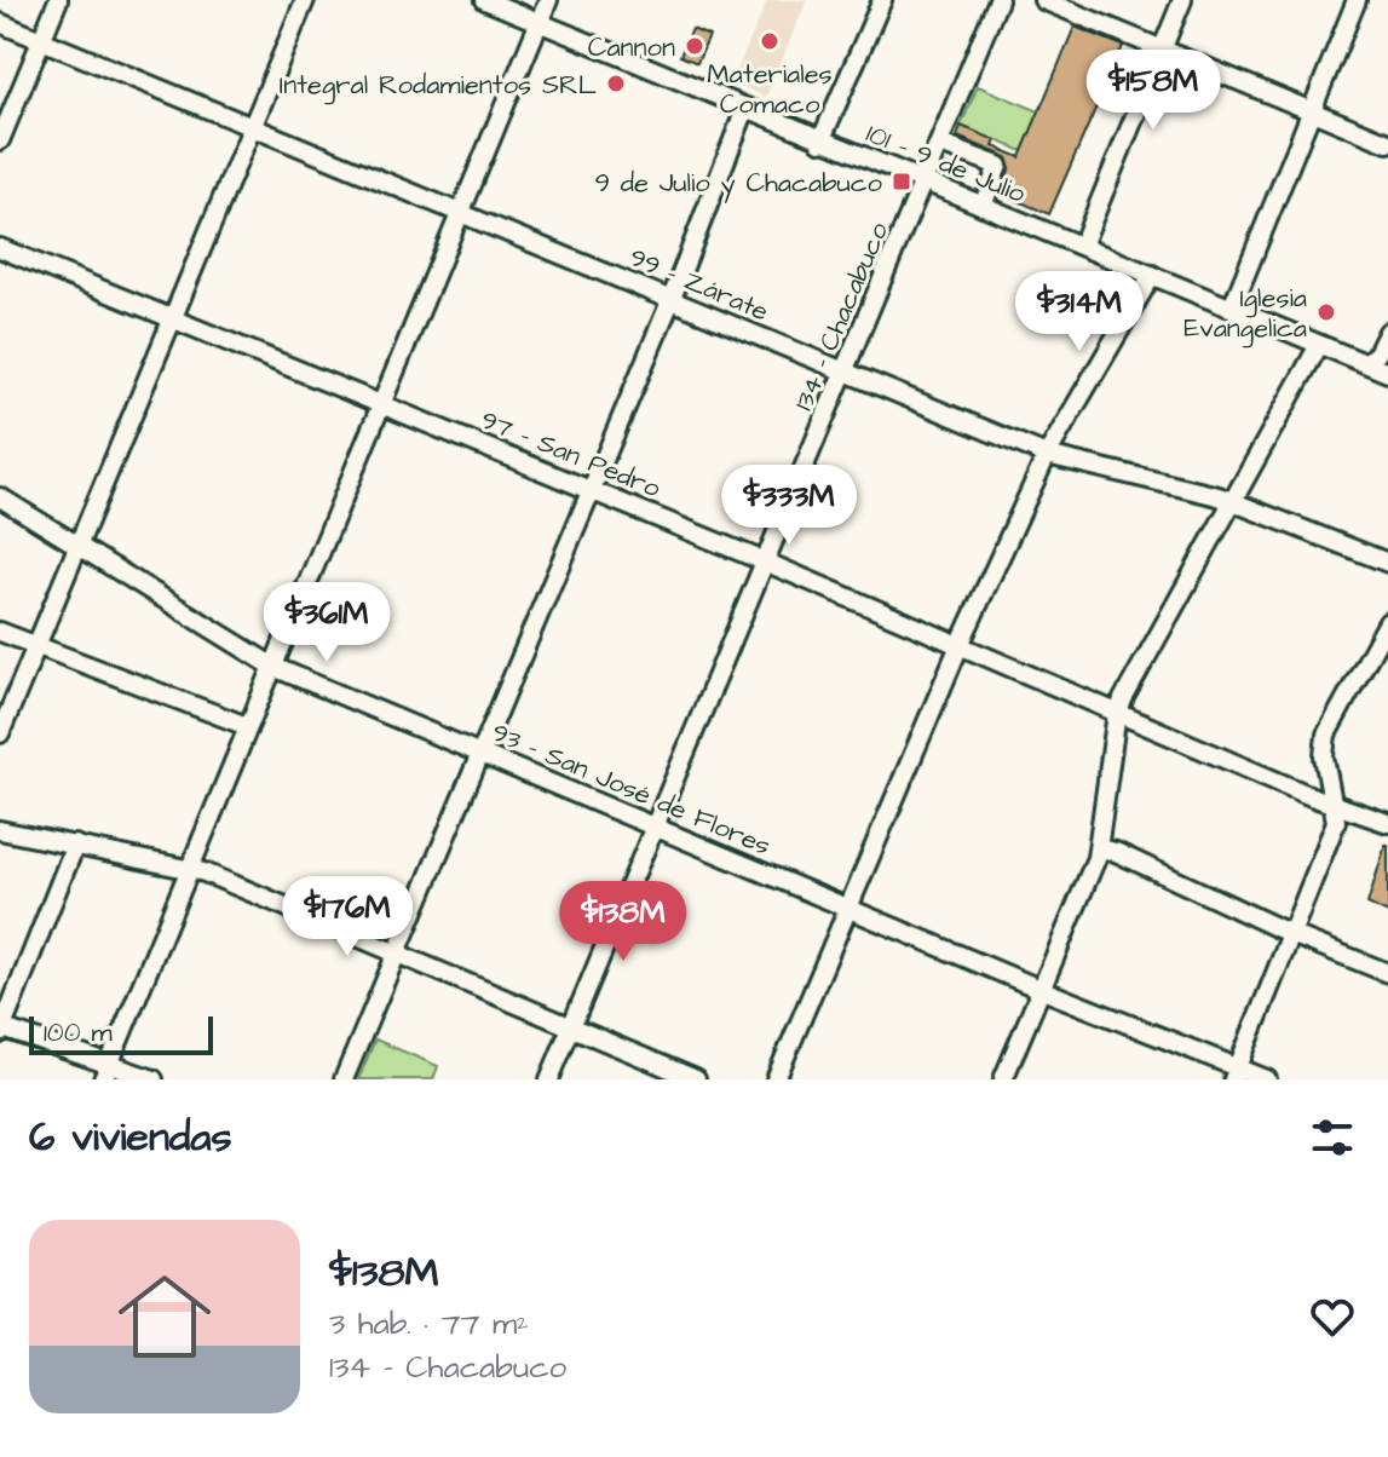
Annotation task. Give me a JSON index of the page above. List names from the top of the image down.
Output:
{
  "streets": {
    "street": [
      "101 - 9 de Julio",
      "99 - Zárate",
      "134 - Chacabuco",
      "97 - San Pedro",
      "93 - San José de Flores"
    ]
  },
  "crossings": [
    ["101 - 9 de Julio", "134 - Chacabuco"],
    ["99 - Zárate", "134 - Chacabuco"],
    ["134 - Chacabuco", "97 - San Pedro"],
    ["134 - Chacabuco", "93 - San José de Flores"]
  ],
  "places": {
    "other": [
      "Materiales Comaco",
      "Cannon",
      "Integral Rodamientos SRL",
      "Iglesia Evangelica"
    ],
    "transit": ["9 de Julio y Chacabuco"]
  },
  "scale_bar": "100 m",
  "page": {
    "price": [
      "$158M",
      "$314M",
      "$333M",
      "$361M",
      "$176M",
      "$138M"
    ],
    "scale": "100 m",
    "heading": "6 viviendas",
    "list": [
      {
        "name": "$138M",
        "note": "3 hab. · 77 m² · 134 - Chacabuco"
      }
    ]
  }
}
